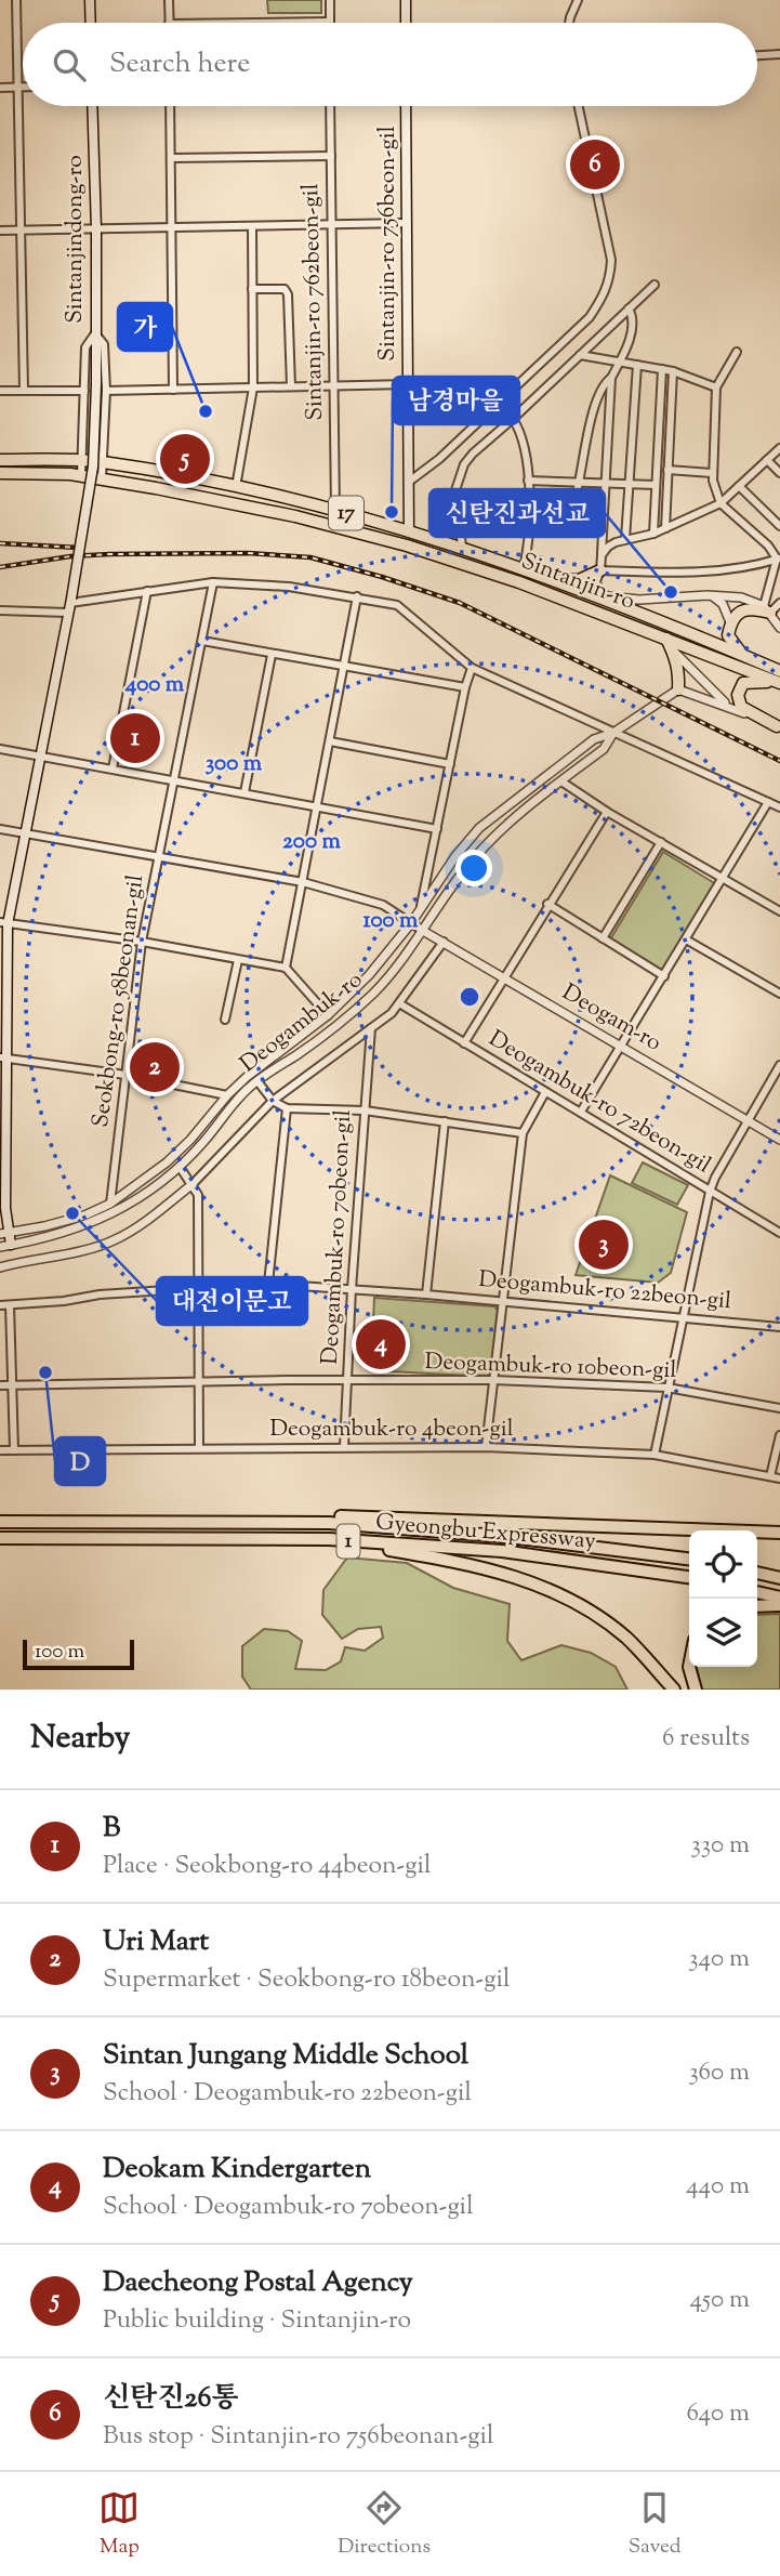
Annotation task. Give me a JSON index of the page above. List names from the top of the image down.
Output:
{
  "streets": {
    "highway": ["Gyeongbu Expressway", "1"],
    "main road": [
      "Sintanjindong-ro",
      "Sintanjin-ro 756beon-gil",
      "17",
      "Sintanjin-ro"
    ],
    "street": [
      "Sintanjin-ro 762beon-gil",
      "Seokbong-ro 58beonan-gil",
      "Deogam-ro",
      "Deogambuk-ro",
      "Deogambuk-ro 72beon-gil",
      "Deogambuk-ro 70beon-gil",
      "Deogambuk-ro 22beon-gil",
      "Deogambuk-ro 10beon-gil",
      "Deogambuk-ro 4beon-gil"
    ]
  },
  "crossings": [
    ["Sintanjindong-ro", "Deogambuk-ro"],
    ["Sintanjin-ro 756beon-gil", "Sintanjin-ro"],
    ["Sintanjin-ro 762beon-gil", "Sintanjin-ro"],
    ["Seokbong-ro 58beonan-gil", "Deogambuk-ro"],
    ["Deogam-ro", "Deogambuk-ro"],
    ["Deogambuk-ro 70beon-gil", "Deogambuk-ro 22beon-gil"],
    ["Deogambuk-ro 70beon-gil", "Deogambuk-ro 10beon-gil"],
    ["Deogambuk-ro 70beon-gil", "Deogambuk-ro 4beon-gil"]
  ],
  "places": [
    "가",
    "남경마을",
    "신탄진과선교",
    "대전이문고",
    "D"
  ],
  "scale_bar": "100 m",
  "page": {
    "search": "Search here",
    "pins": [
      "6",
      "5",
      "1",
      "2",
      "3",
      "4"
    ],
    "scale": "100 m",
    "heading": ["Nearby", "6 results"],
    "list": [
      {
        "mark": "1",
        "name": "B",
        "note": "Place · Seokbong-ro 44beon-gil",
        "value": "330 m"
      },
      {
        "mark": "2",
        "name": "Uri Mart",
        "note": "Supermarket · Seokbong-ro 18beon-gil",
        "value": "340 m"
      },
      {
        "mark": "3",
        "name": "Sintan Jungang Middle School",
        "note": "School · Deogambuk-ro 22beon-gil",
        "value": "360 m"
      },
      {
        "mark": "4",
        "name": "Deokam Kindergarten",
        "note": "School · Deogambuk-ro 70beon-gil",
        "value": "440 m"
      },
      {
        "mark": "5",
        "name": "Daecheong Postal Agency",
        "note": "Public building · Sintanjin-ro",
        "value": "450 m"
      },
      {
        "mark": "6",
        "name": "신탄진26통",
        "note": "Bus stop · Sintanjin-ro 756beonan-gil",
        "value": "640 m"
      }
    ],
    "nav": ["Map", "Directions", "Saved"]
  },
  "rings": [
    "400 m",
    "300 m",
    "200 m",
    "100 m"
  ]
}
